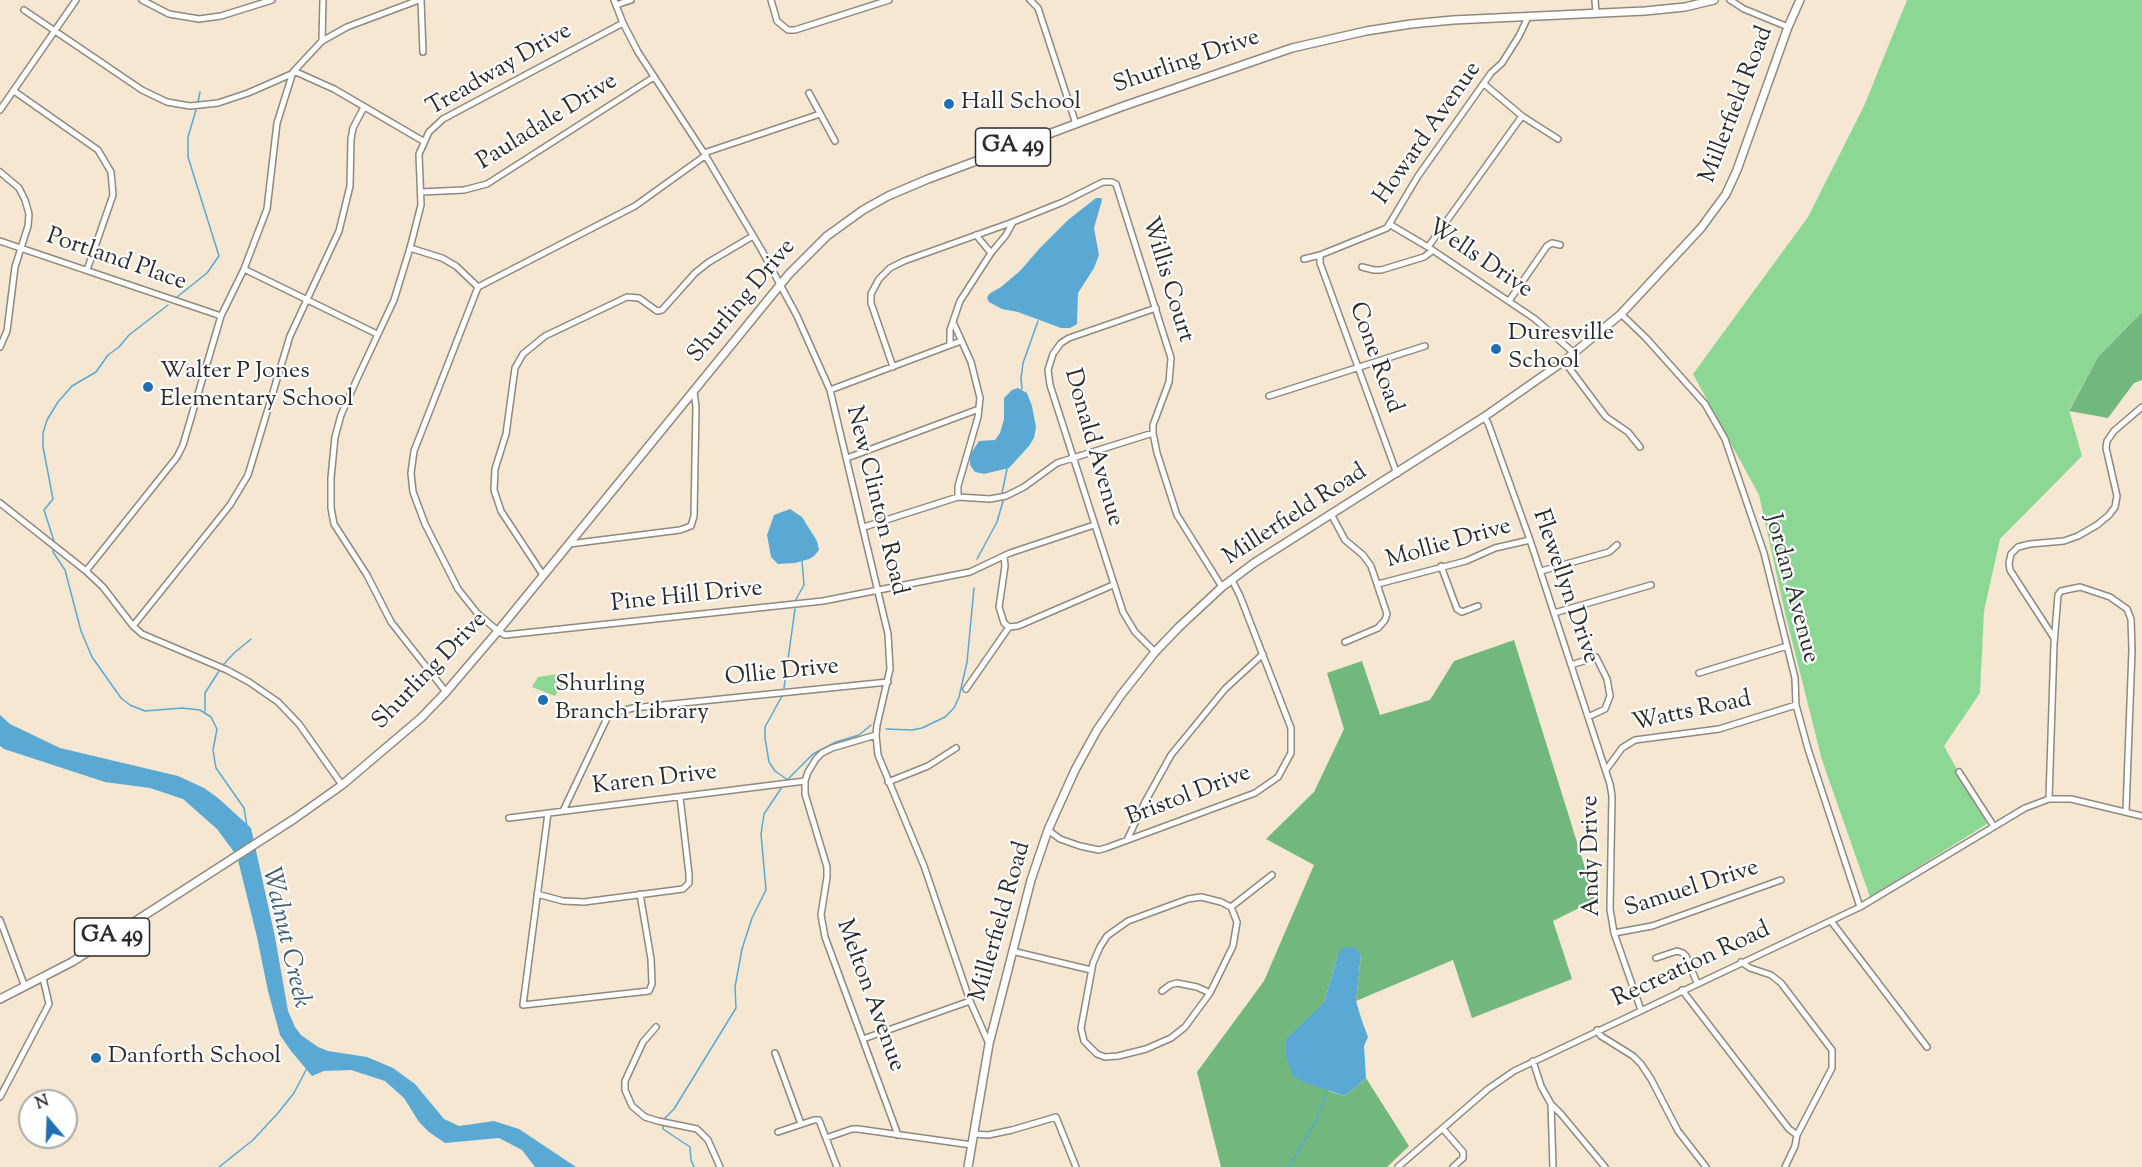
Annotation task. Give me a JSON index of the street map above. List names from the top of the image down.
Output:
{
  "streets": {
    "main road": ["Shurling Drive", "Millerfield Road", "GA 49"],
    "street": [
      "Treadway Drive",
      "Pauladale Drive",
      "Howard Avenue",
      "Wells Drive",
      "Portland Place",
      "Willis Court",
      "Cone Road",
      "Donald Avenue",
      "New Clinton Road",
      "Mollie Drive",
      "Flewellyn Drive",
      "Jordan Avenue",
      "Pine Hill Drive",
      "Ollie Drive",
      "Watts Road",
      "Karen Drive",
      "Bristol Drive",
      "Andy Drive",
      "Samuel Drive",
      "Recreation Road",
      "Melton Avenue"
    ]
  },
  "crossings": [
    ["Shurling Drive", "Treadway Drive"],
    ["Shurling Drive", "Howard Avenue"],
    ["Shurling Drive", "New Clinton Road"],
    ["Shurling Drive", "Pine Hill Drive"],
    ["Treadway Drive", "Pauladale Drive"],
    ["Treadway Drive", "New Clinton Road"],
    ["Millerfield Road", "Wells Drive"],
    ["Millerfield Road", "Willis Court"],
    ["Millerfield Road", "Cone Road"],
    ["Millerfield Road", "Donald Avenue"],
    ["Millerfield Road", "New Clinton Road"],
    ["Millerfield Road", "Flewellyn Drive"],
    ["Millerfield Road", "Jordan Avenue"],
    ["Millerfield Road", "Bristol Drive"],
    ["Pauladale Drive", "New Clinton Road"],
    ["Howard Avenue", "Wells Drive"],
    ["Howard Avenue", "Cone Road"],
    ["Willis Court", "Donald Avenue"],
    ["Donald Avenue", "Pine Hill Drive"],
    ["New Clinton Road", "Pine Hill Drive"],
    ["New Clinton Road", "Ollie Drive"],
    ["Mollie Drive", "Flewellyn Drive"],
    ["Flewellyn Drive", "Watts Road"],
    ["Flewellyn Drive", "Andy Drive"],
    ["Jordan Avenue", "Watts Road"],
    ["Jordan Avenue", "Recreation Road"],
    ["Ollie Drive", "Karen Drive"],
    ["Watts Road", "Andy Drive"],
    ["Karen Drive", "Melton Avenue"],
    ["Andy Drive", "Samuel Drive"],
    ["Andy Drive", "Recreation Road"]
  ],
  "water": ["Walnut Creek"],
  "places": [
    "Hall School",
    "Duresville School",
    "Walter P Jones Elementary School",
    "Shurling Branch Library",
    "Danforth School"
  ],
  "north": "top"
}
